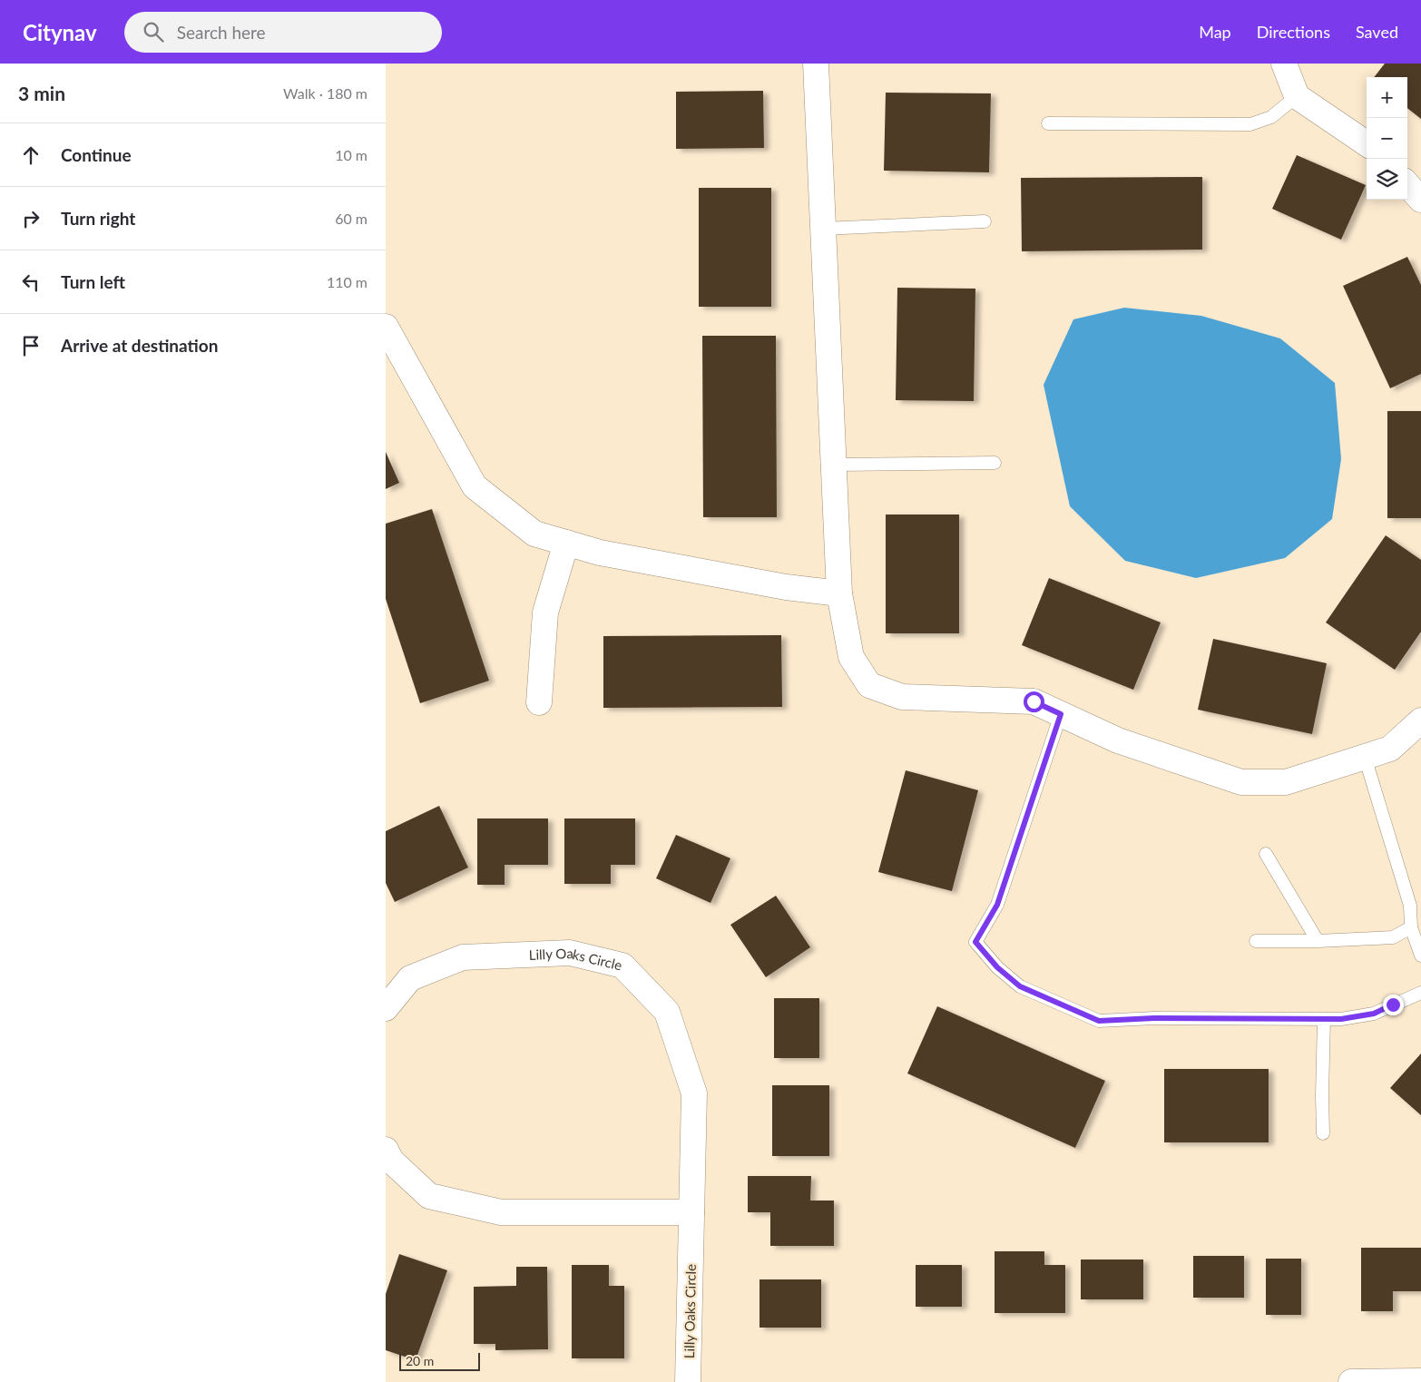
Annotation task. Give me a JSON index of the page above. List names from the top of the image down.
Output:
{
  "streets": {
    "street": ["Lilly Oaks Circle"]
  },
  "scale_bar": "20 m",
  "page": {
    "header": "Citynav",
    "search": "Search here",
    "nav": ["Map", "Directions", "Saved"],
    "heading": ["3 min", "Walk · 180 m"],
    "map_buttons": ["+", "−"],
    "list": [
      ["Continue", "10 m"],
      ["Turn right", "60 m"],
      ["Turn left", "110 m"],
      "Arrive at destination"
    ],
    "scale": "20 m"
  }
}
